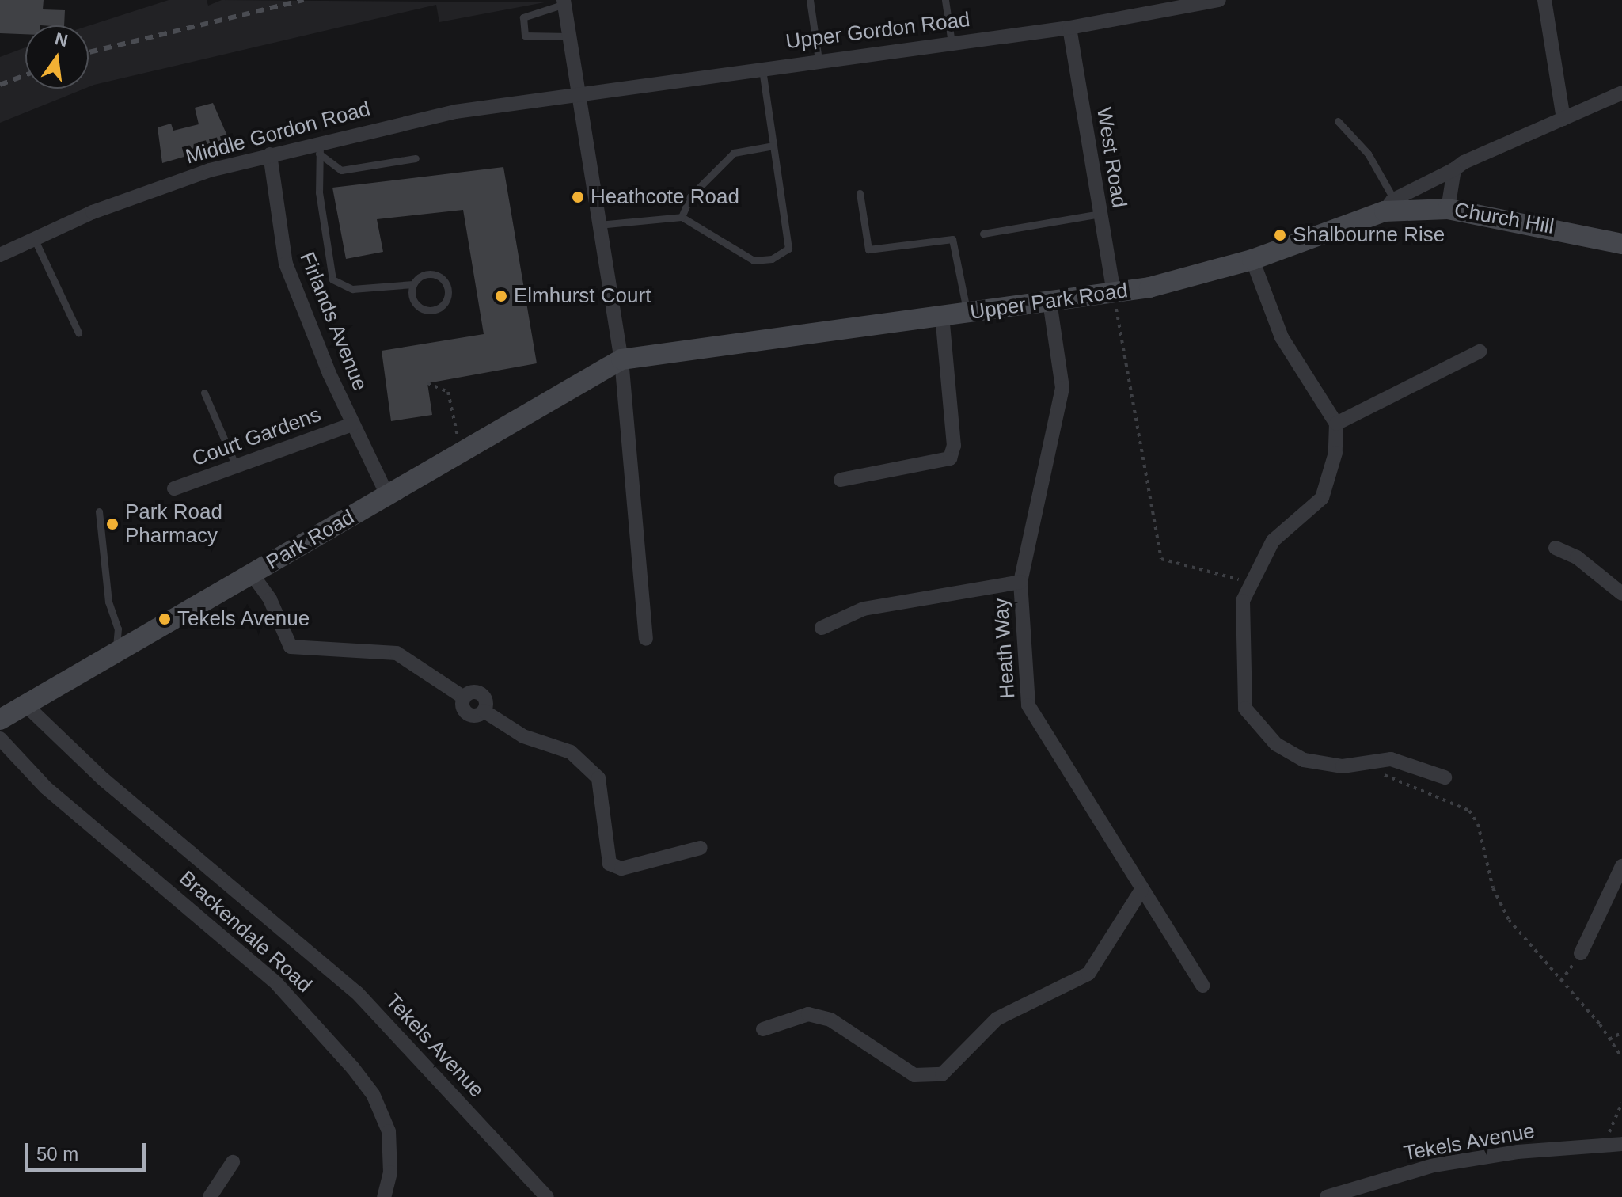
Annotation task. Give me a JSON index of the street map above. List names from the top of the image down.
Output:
{
  "streets": {
    "street": [
      "Upper Gordon Road",
      "Middle Gordon Road",
      "West Road",
      "Church Hill",
      "Upper Park Road",
      "Firlands Avenue",
      "Court Gardens",
      "Park Road",
      "Heath Way",
      "Brackendale Road",
      "Tekels Avenue"
    ]
  },
  "crossings": [
    ["Upper Gordon Road", "Middle Gordon Road"],
    ["Upper Gordon Road", "West Road"],
    ["Middle Gordon Road", "Firlands Avenue"],
    ["West Road", "Upper Park Road"],
    ["Church Hill", "Upper Park Road"],
    ["Upper Park Road", "Park Road"],
    ["Upper Park Road", "Heath Way"],
    ["Firlands Avenue", "Court Gardens"],
    ["Firlands Avenue", "Park Road"],
    ["Park Road", "Tekels Avenue"]
  ],
  "places": [
    "Heathcote Road",
    "Shalbourne Rise",
    "Elmhurst Court",
    "Park Road Pharmacy",
    "Tekels Avenue"
  ],
  "scale_bar": "50 m",
  "north": "top"
}
